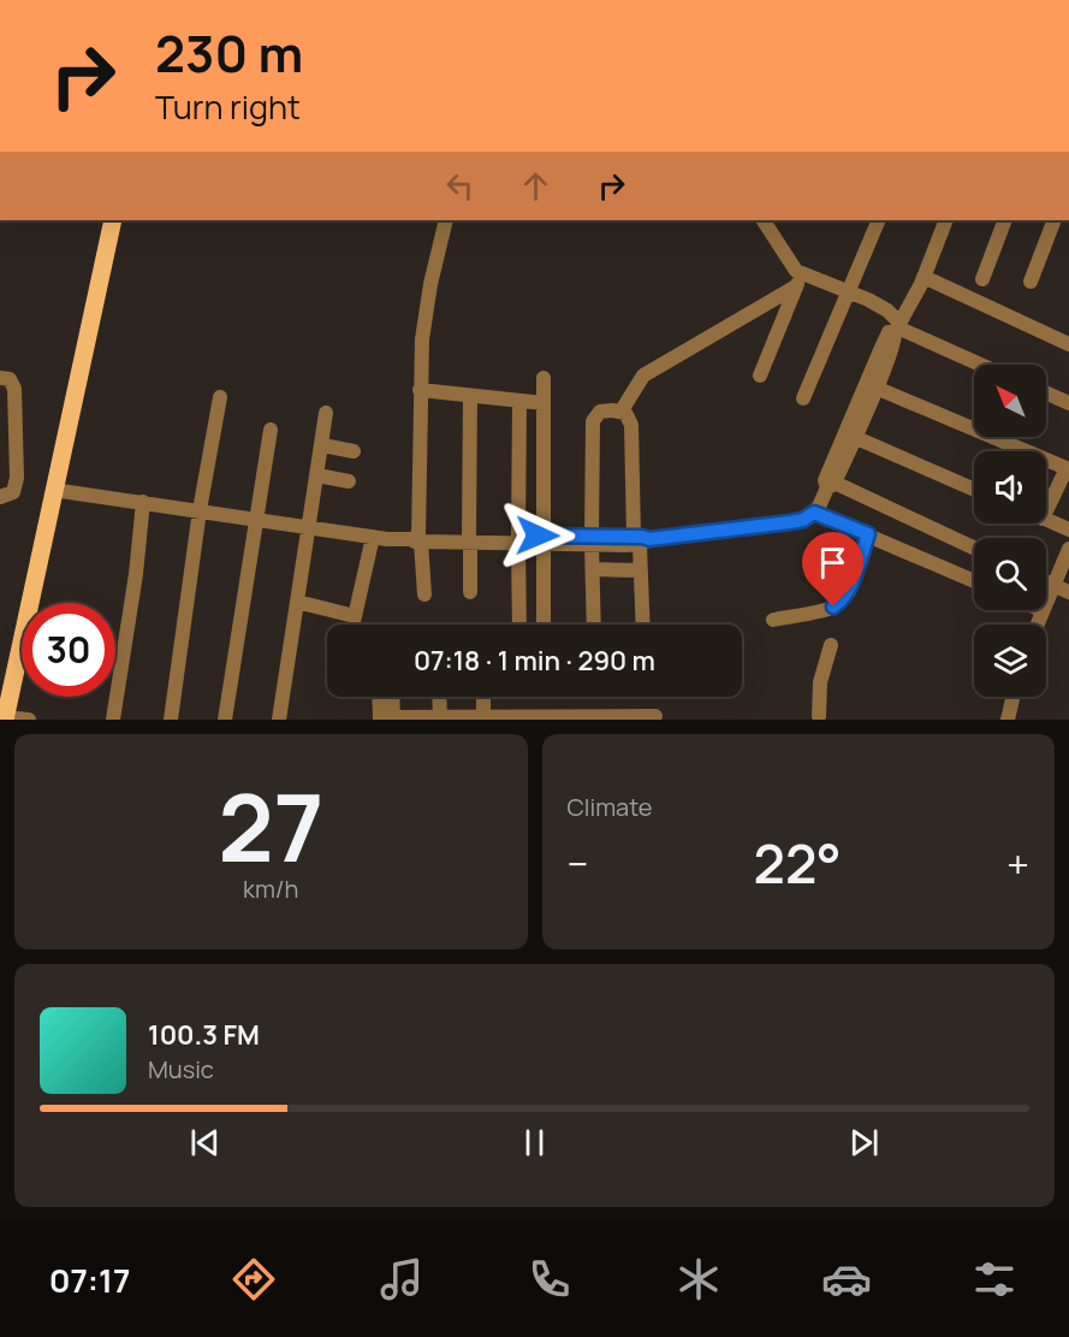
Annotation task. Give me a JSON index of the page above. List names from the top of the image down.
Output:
{
  "north": "top left",
  "page": {
    "turn": ["230 m", "Turn right"],
    "limit": "30",
    "trip": "07:18 · 1 min · 290 m",
    "tile": [
      ["27", "km/h"],
      "Climate"
    ],
    "heat": ["−", "22°", "+"],
    "song": ["100.3 FM", "Music"],
    "tabs": "07:17"
  }
}
